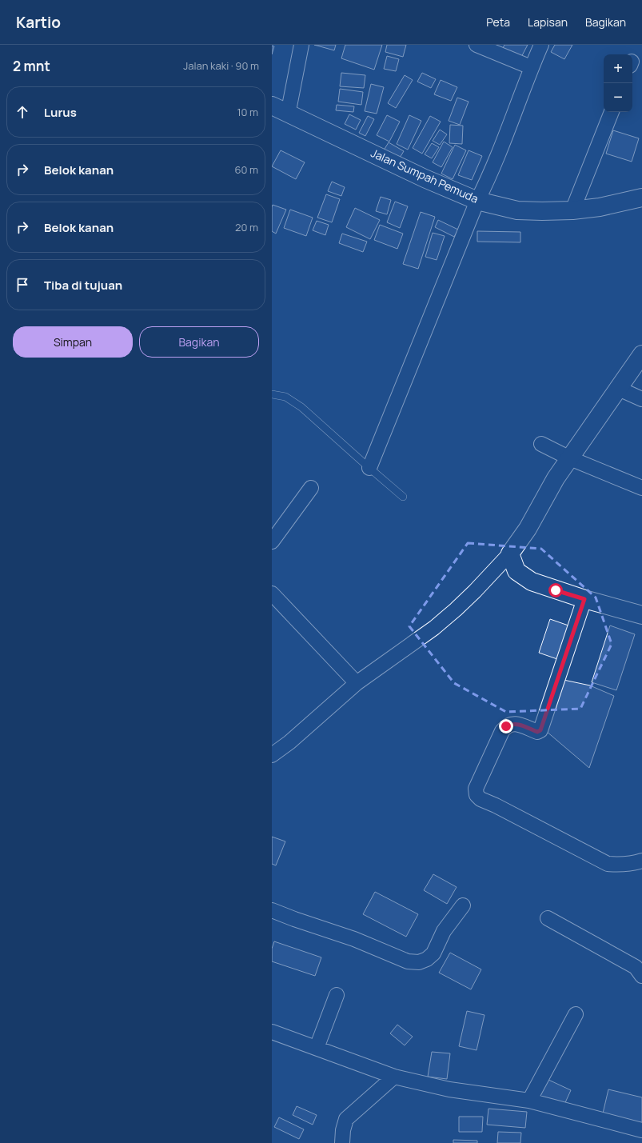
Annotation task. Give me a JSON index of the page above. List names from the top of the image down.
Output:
{
  "streets": {
    "main road": ["Jalan Sumpah Pemuda"]
  },
  "page": {
    "header": "Kartio",
    "nav": ["Peta", "Lapisan", "Bagikan"],
    "heading": ["2 mnt", "Jalan kaki · 90 m"],
    "map_buttons": ["+", "−"],
    "list": [
      ["Lurus", "10 m"],
      ["Belok kanan", "60 m"],
      ["Belok kanan", "20 m"],
      "Tiba di tujuan"
    ],
    "buttons": ["Simpan", "Bagikan"]
  }
}
